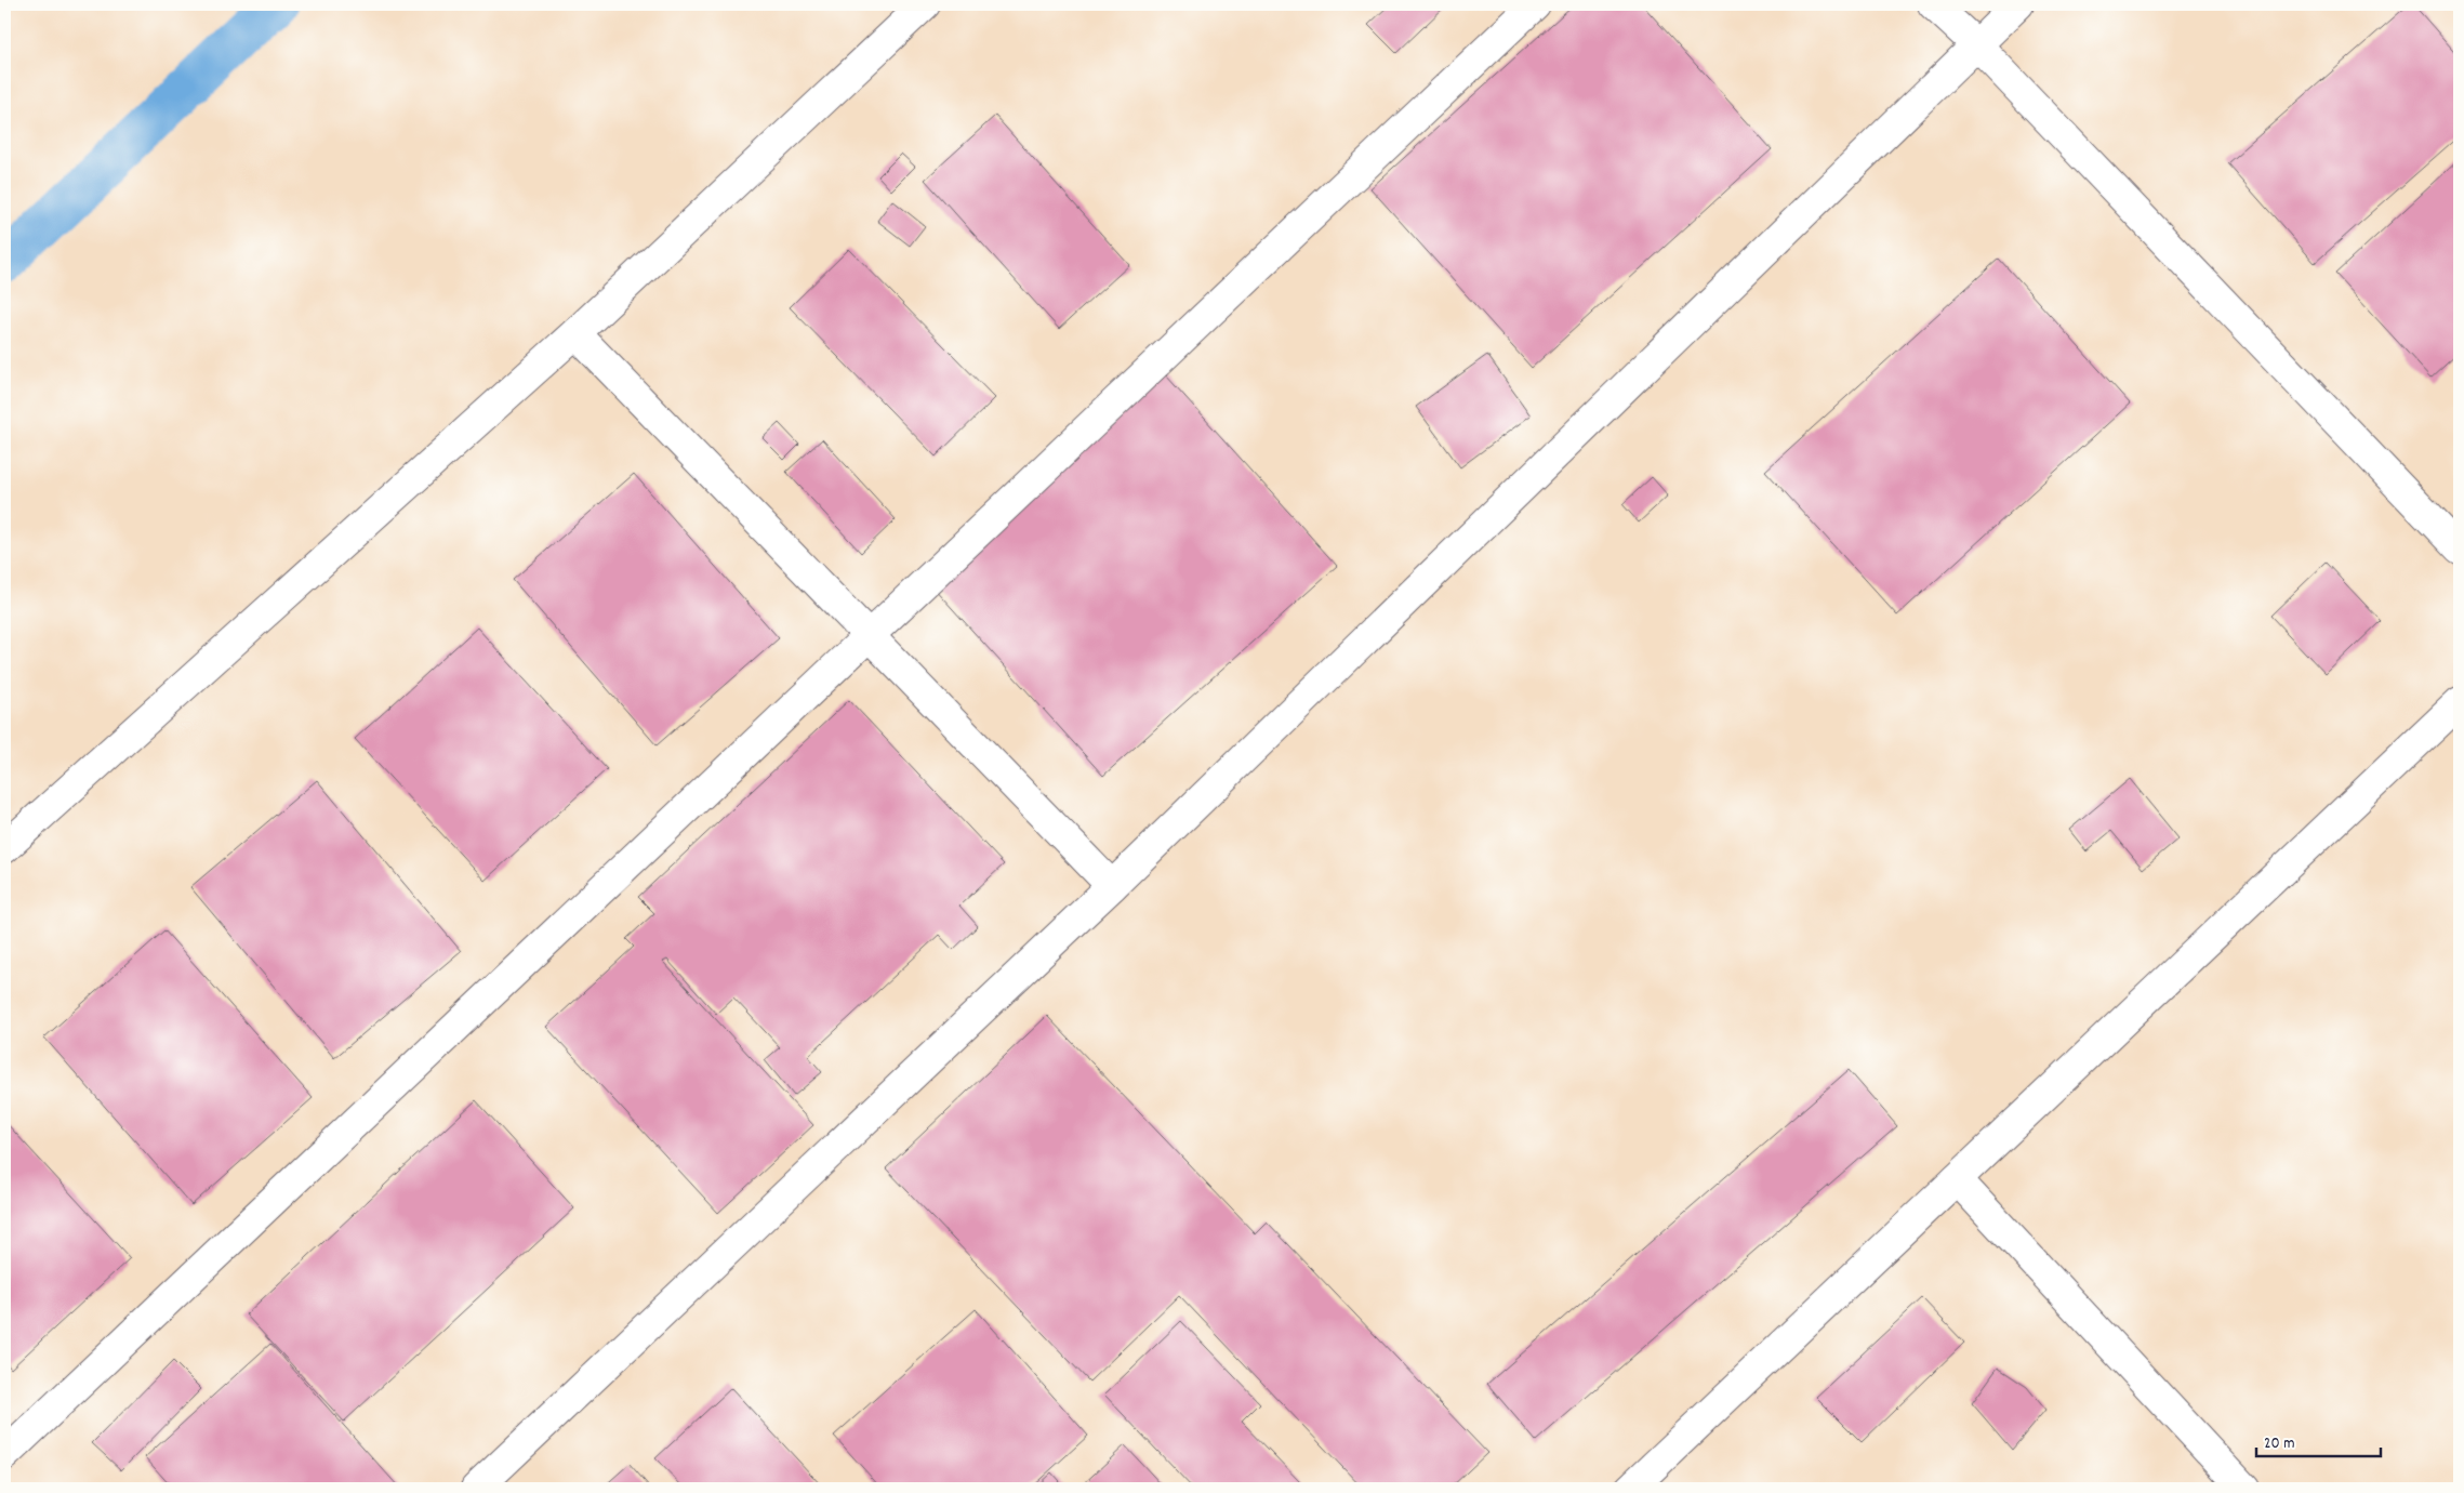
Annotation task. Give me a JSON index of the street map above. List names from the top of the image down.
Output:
{
  "scale_bar": "20 m"
}
